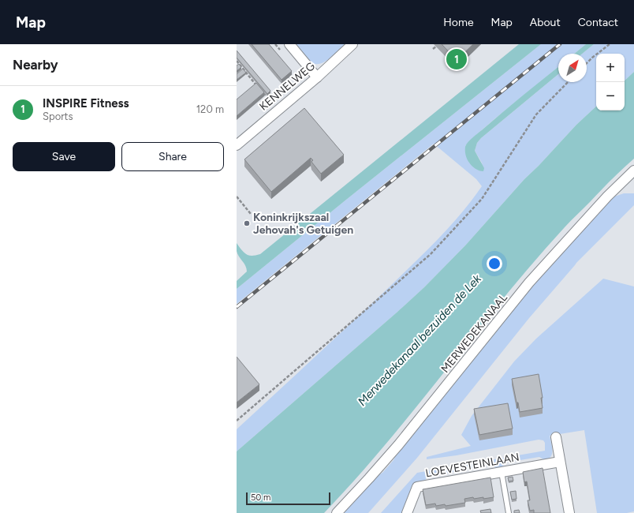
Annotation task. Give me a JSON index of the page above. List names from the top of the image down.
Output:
{
  "streets": {
    "street": ["KENNELWEG", "MERWEDEKANAAL", "LOEVESTEINLAAN"]
  },
  "water": ["Merwedekanaal bezuiden de Lek"],
  "places": ["Koninkrijkszaal Jehovah's Getuigen"],
  "scale_bar": "50 m",
  "north": "top right",
  "page": {
    "header": "Map",
    "nav": [
      "Home",
      "Map",
      "About",
      "Contact"
    ],
    "heading": "Nearby",
    "pins": "1",
    "map_buttons": ["+", "−"],
    "list": [
      {
        "mark": "1",
        "name": "INSPIRE Fitness",
        "note": "Sports",
        "value": "120 m"
      }
    ],
    "buttons": ["Save", "Share"],
    "scale": "50 m"
  }
}
